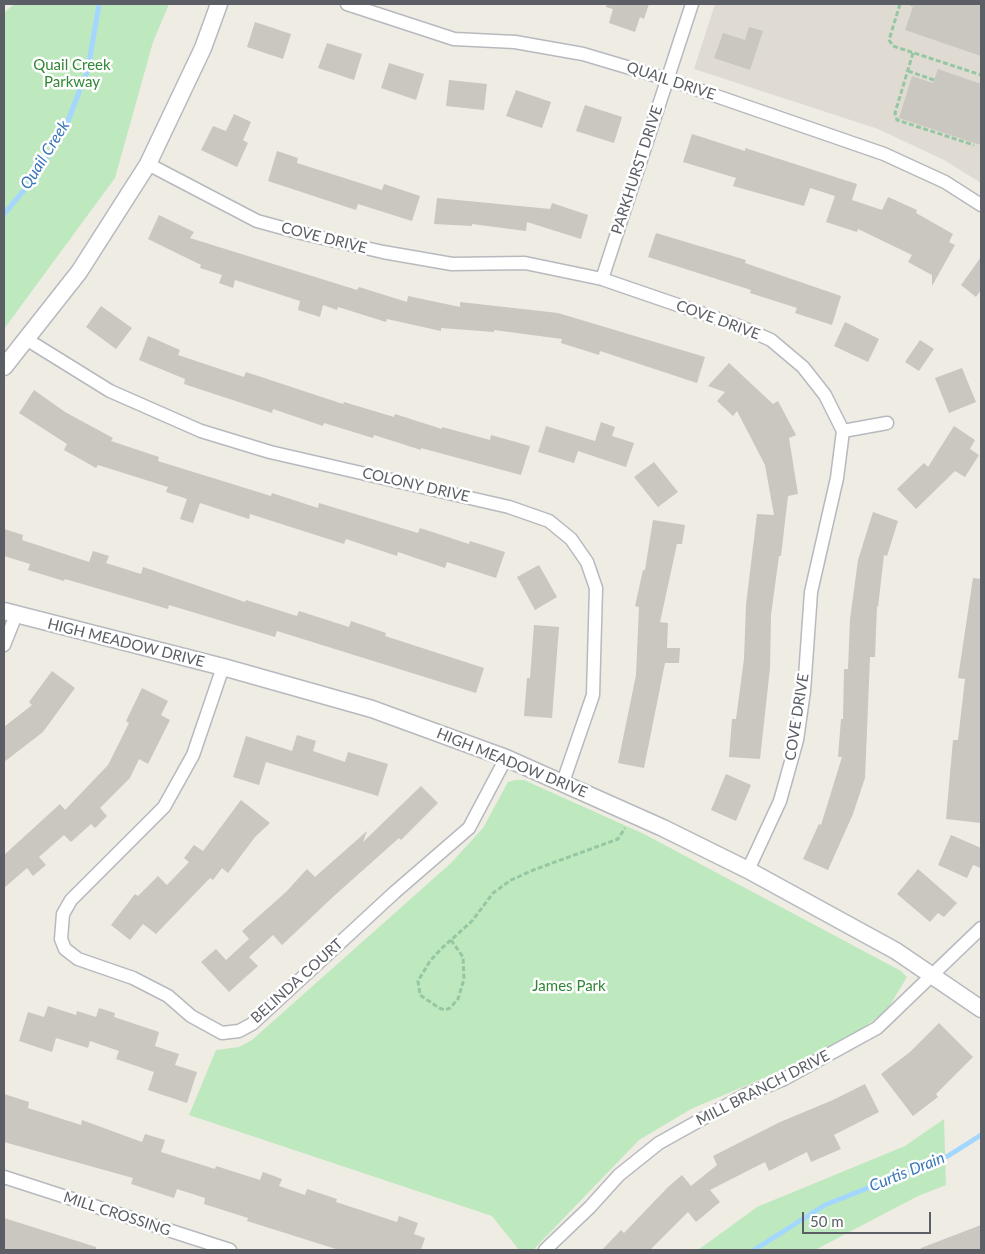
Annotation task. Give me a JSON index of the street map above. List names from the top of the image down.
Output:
{
  "streets": {
    "street": [
      "QUAIL DRIVE",
      "PARKHURST DRIVE",
      "COVE DRIVE",
      "COLONY DRIVE",
      "HIGH MEADOW DRIVE",
      "BELINDA COURT",
      "MILL BRANCH DRIVE",
      "MILL CROSSING"
    ]
  },
  "crossings": [
    ["QUAIL DRIVE", "PARKHURST DRIVE"],
    ["PARKHURST DRIVE", "COVE DRIVE"],
    ["COVE DRIVE", "HIGH MEADOW DRIVE"],
    ["COLONY DRIVE", "HIGH MEADOW DRIVE"],
    ["HIGH MEADOW DRIVE", "BELINDA COURT"],
    ["HIGH MEADOW DRIVE", "MILL BRANCH DRIVE"]
  ],
  "water": ["Quail Creek", "Curtis Drain"],
  "parks": ["Quail Creek Parkway", "James Park"],
  "scale_bar": "50 m"
}
